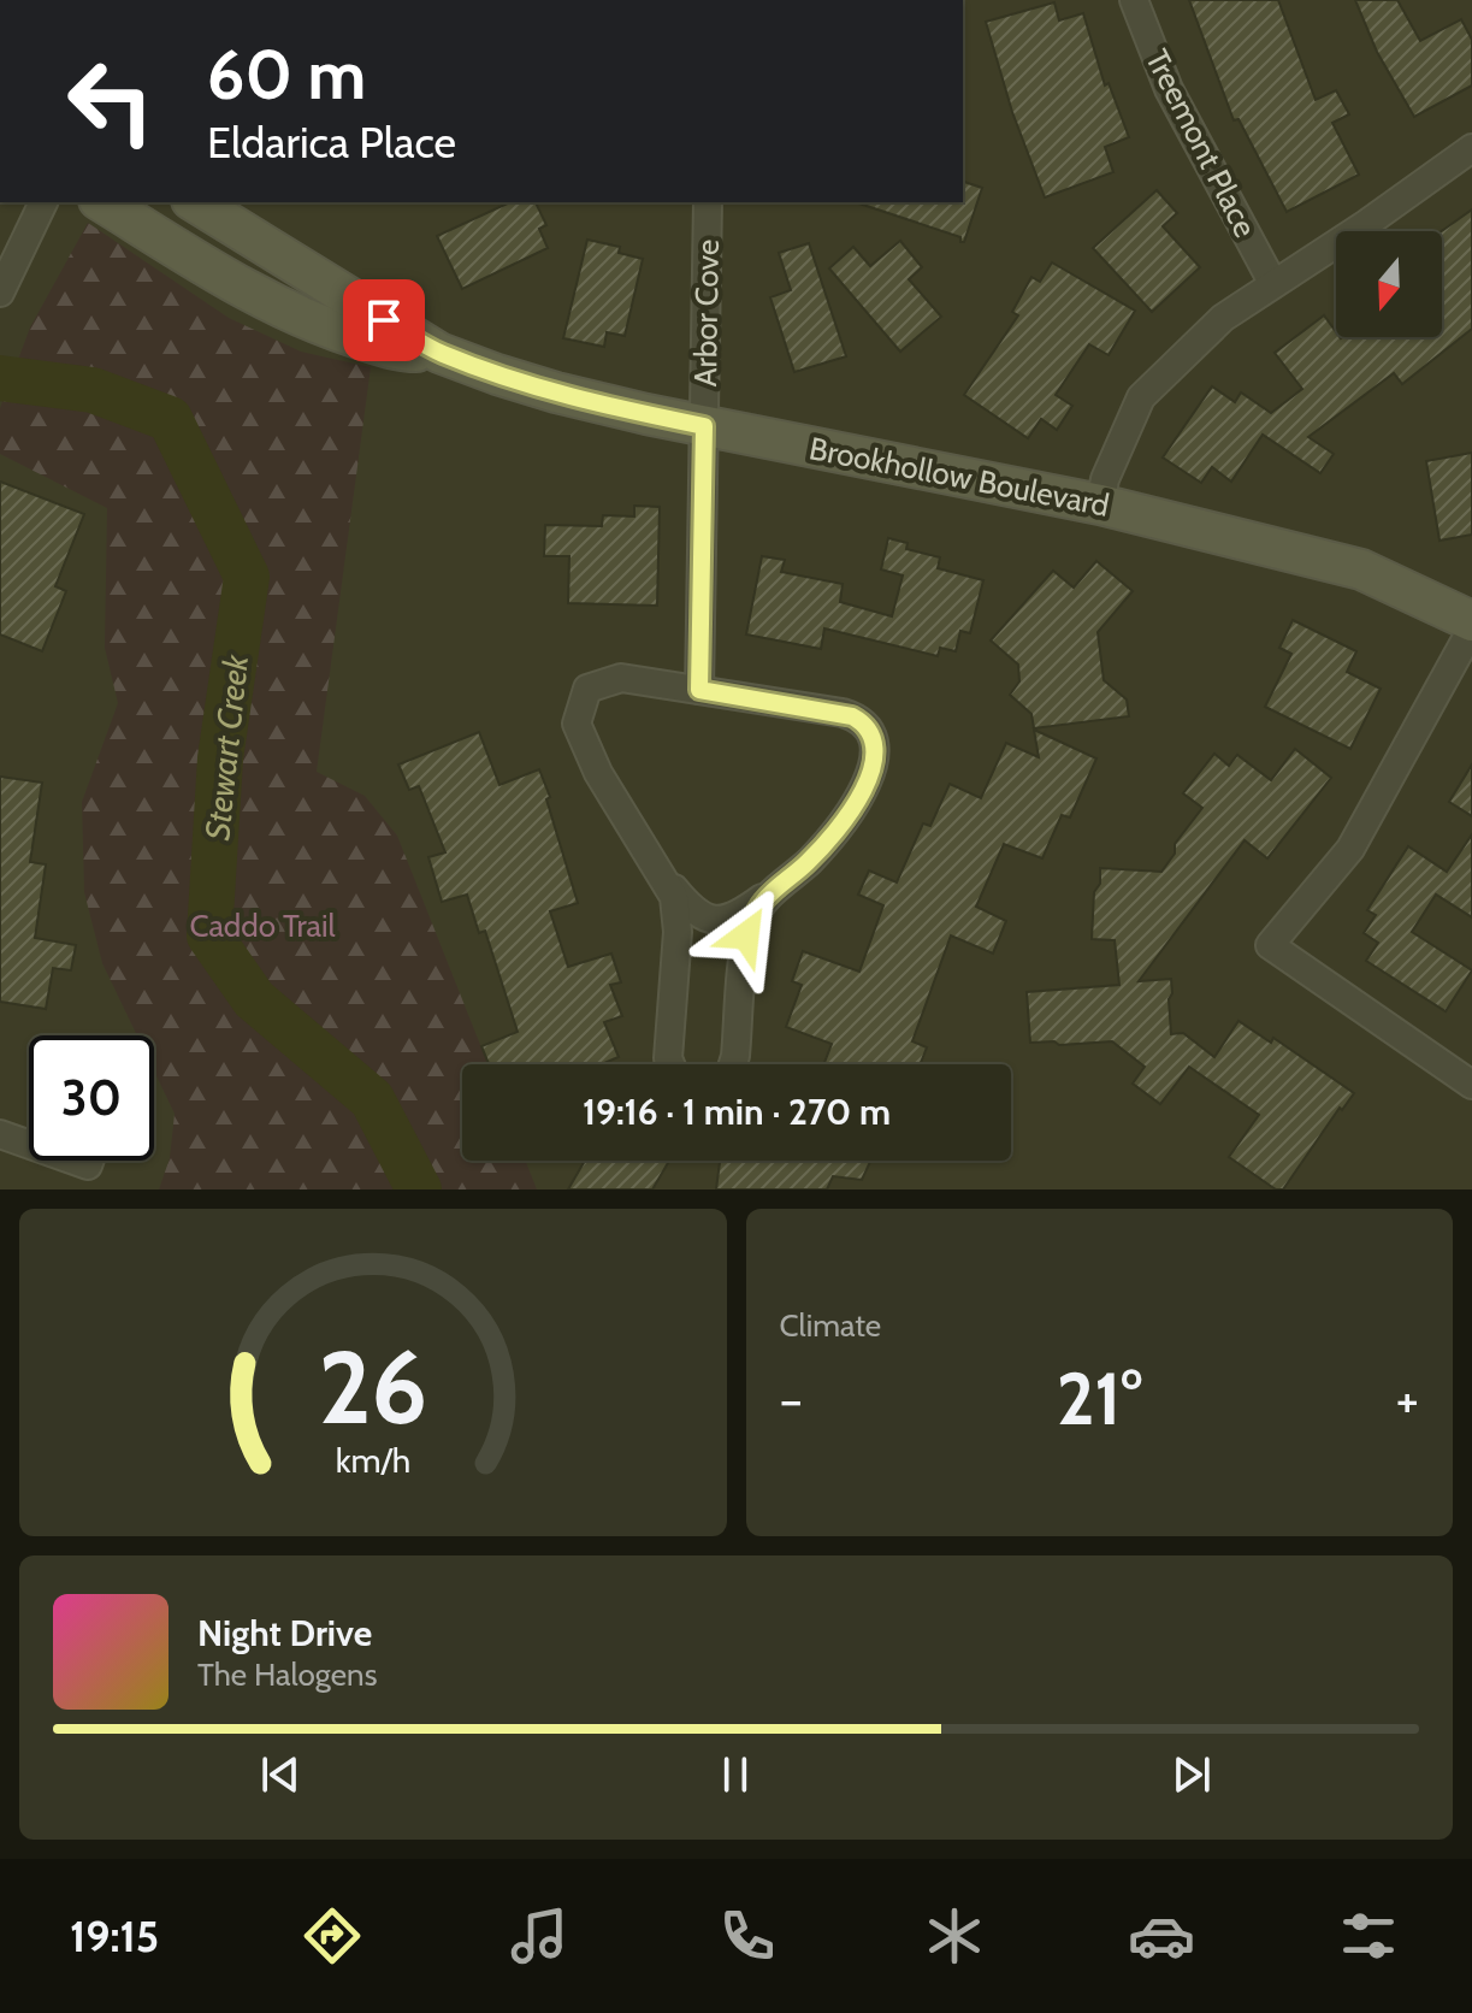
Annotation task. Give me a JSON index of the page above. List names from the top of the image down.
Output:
{
  "streets": {
    "street": ["Treemont Place", "Arbor Cove", "Brookhollow Boulevard"]
  },
  "crossings": [
    ["Arbor Cove", "Brookhollow Boulevard"]
  ],
  "water": ["Stewart Creek"],
  "parks": ["Caddo Trail"],
  "north": "bottom",
  "page": {
    "turn": ["60 m", "Eldarica Place"],
    "limit": "30",
    "trip": "19:16 · 1 min · 270 m",
    "tile": "Climate",
    "heat": ["−", "21°", "+"],
    "song": ["Night Drive", "The Halogens"],
    "tabs": "19:15",
    "gauge": ["26", "km/h"]
  }
}
